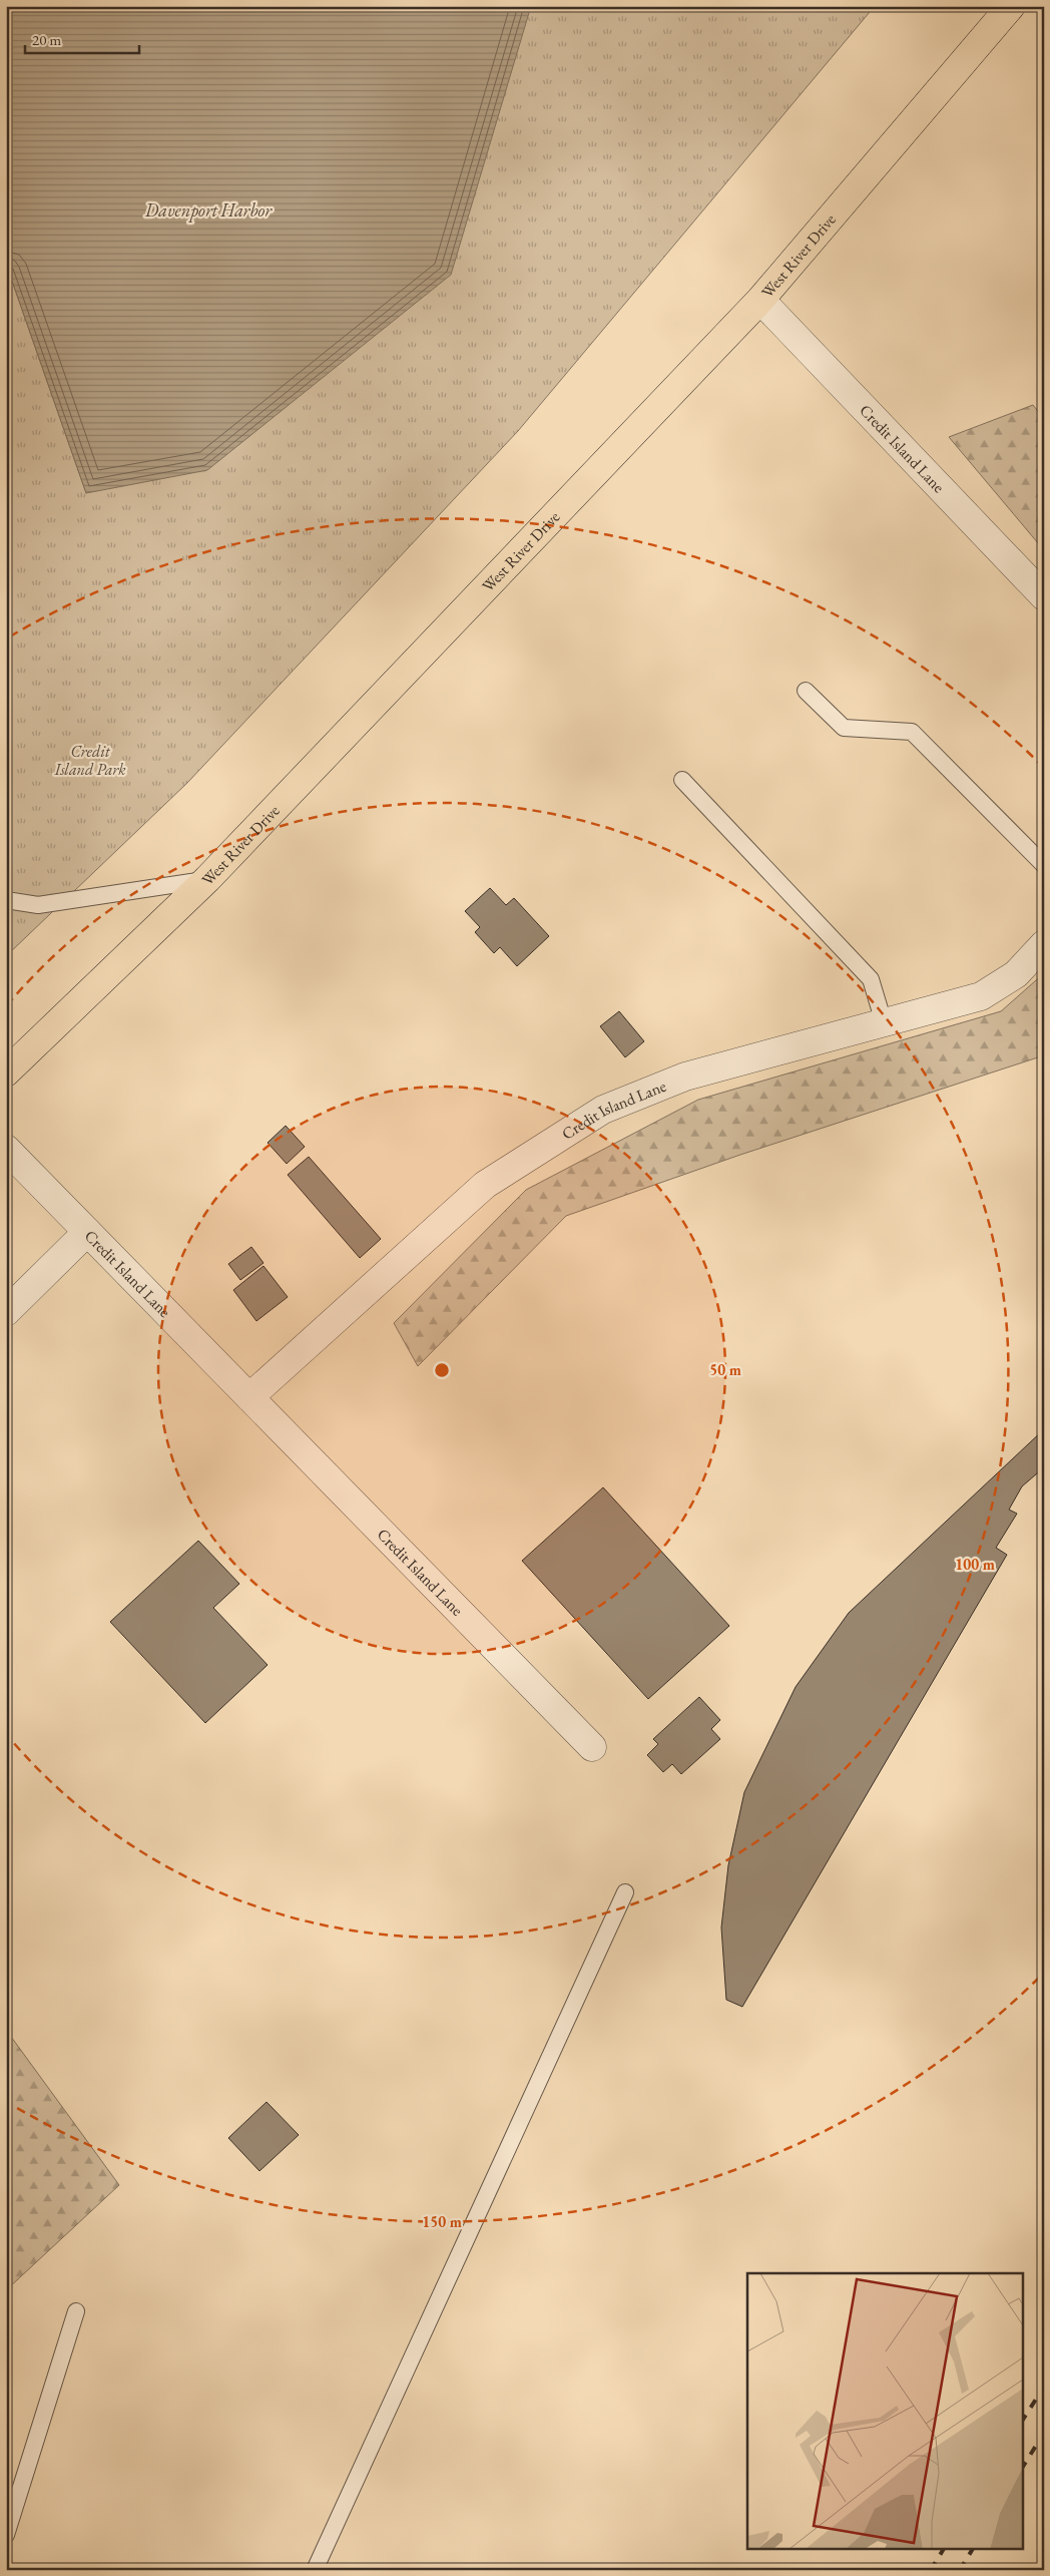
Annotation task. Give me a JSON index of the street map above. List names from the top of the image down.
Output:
{
  "streets": {
    "main road": ["West River Drive"],
    "street": ["Credit Island Lane"]
  },
  "crossings": [
    ["West River Drive", "Credit Island Lane"]
  ],
  "water": ["Davenport Harbor"],
  "parks": ["Credit Island Park"],
  "scale_bar": "20 m",
  "rings": ["50 m", "100 m", "150 m"]
}
